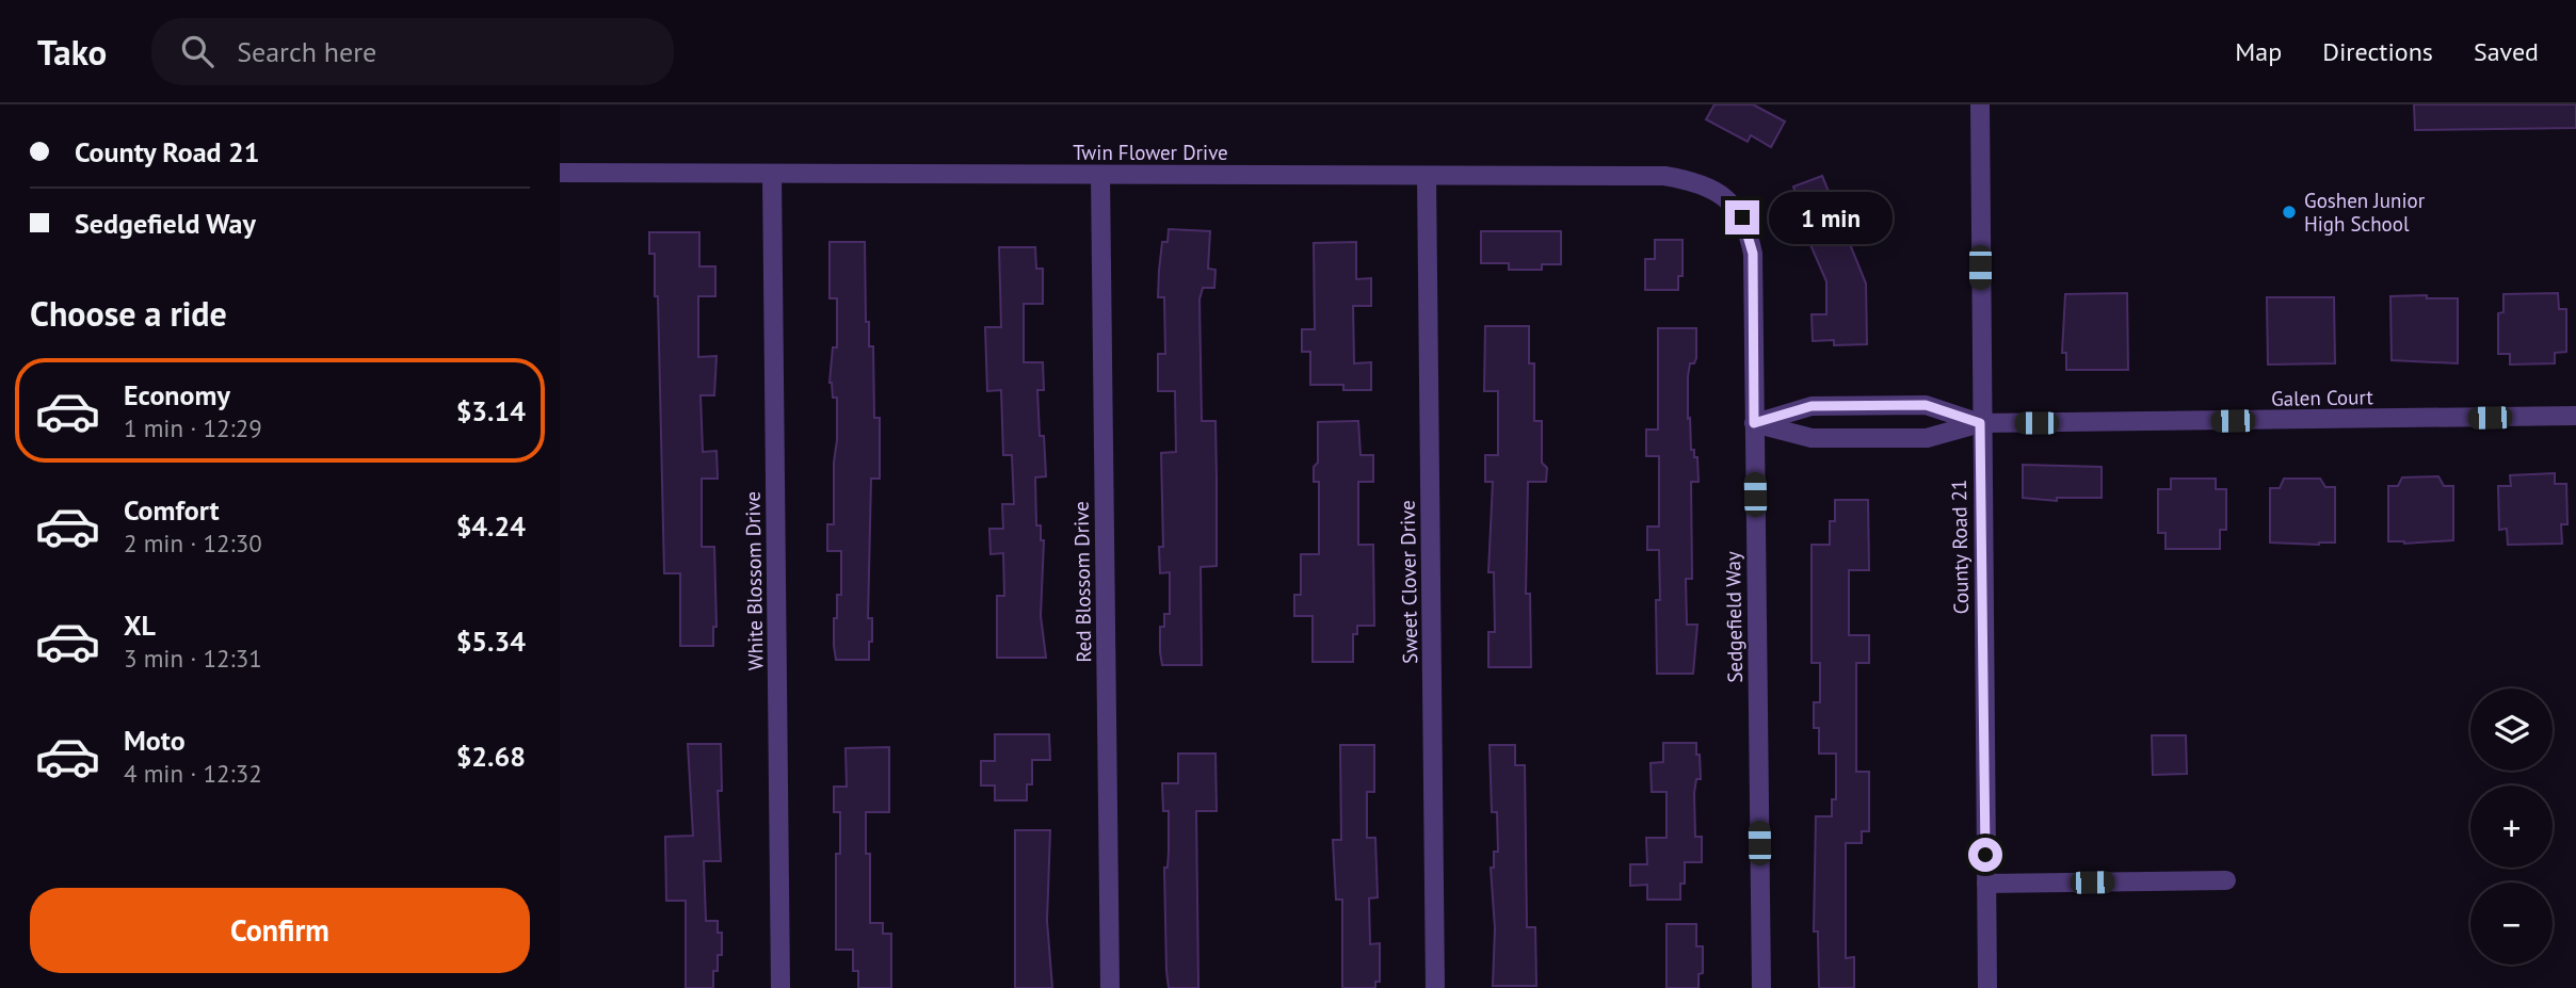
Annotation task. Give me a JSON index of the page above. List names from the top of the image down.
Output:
{
  "streets": {
    "street": [
      "Twin Flower Drive",
      "Galen Court",
      "County Road 21",
      "White Blossom Drive",
      "Red Blossom Drive",
      "Sweet Clover Drive",
      "Sedgefield Way"
    ]
  },
  "crossings": [
    ["Twin Flower Drive", "White Blossom Drive"],
    ["Twin Flower Drive", "Red Blossom Drive"],
    ["Twin Flower Drive", "Sweet Clover Drive"],
    ["Twin Flower Drive", "Sedgefield Way"],
    ["Galen Court", "County Road 21"]
  ],
  "places": ["Goshen Junior High School"],
  "page": {
    "header": "Tako",
    "search": "Search here",
    "nav": ["Map", "Directions", "Saved"],
    "banner": ["County Road 21", "Sedgefield Way"],
    "bubble": "1 min",
    "heading": "Choose a ride",
    "list": [
      {
        "name": "Economy",
        "note": "1 min · 12:29",
        "value": "$3.14"
      },
      {
        "name": "Comfort",
        "note": "2 min · 12:30",
        "value": "$4.24"
      },
      {
        "name": "XL",
        "note": "3 min · 12:31",
        "value": "$5.34"
      },
      {
        "name": "Moto",
        "note": "4 min · 12:32",
        "value": "$2.68"
      }
    ],
    "map_buttons": ["+", "−"],
    "buttons": "Confirm"
  }
}
